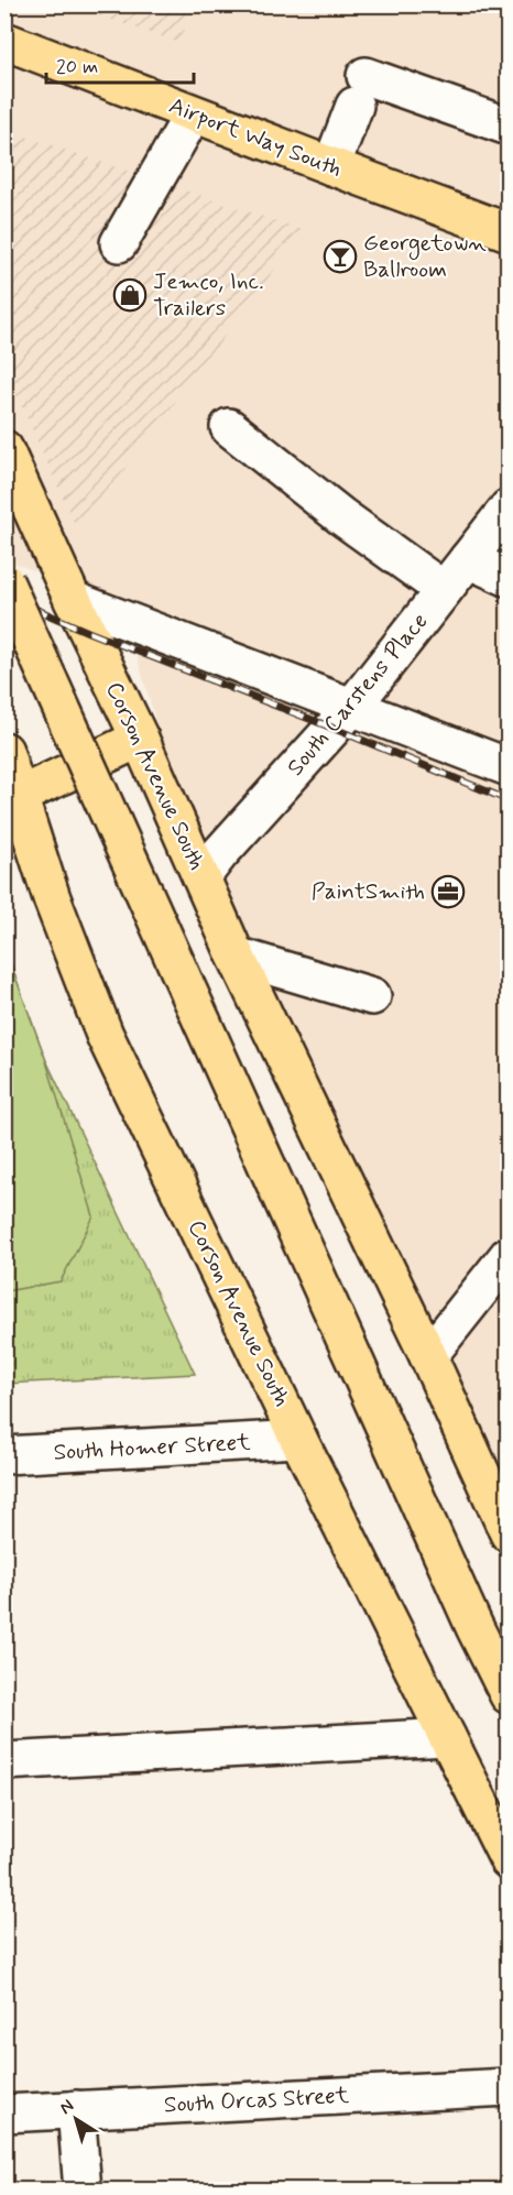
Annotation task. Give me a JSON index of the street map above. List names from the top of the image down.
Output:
{
  "streets": {
    "main road": ["Airport Way South", "Corson Avenue South"],
    "street": ["South Carstens Place", "South Homer Street", "South Orcas Street"]
  },
  "crossings": [
    ["South Carstens Place", "Corson Avenue South"],
    ["Corson Avenue South", "South Homer Street"]
  ],
  "places": {
    "bar": ["Georgetown Ballroom"],
    "shop": ["Jemco, Inc. Trailers"],
    "office": ["PaintSmith"]
  },
  "scale_bar": "20 m",
  "north": "top left"
}
